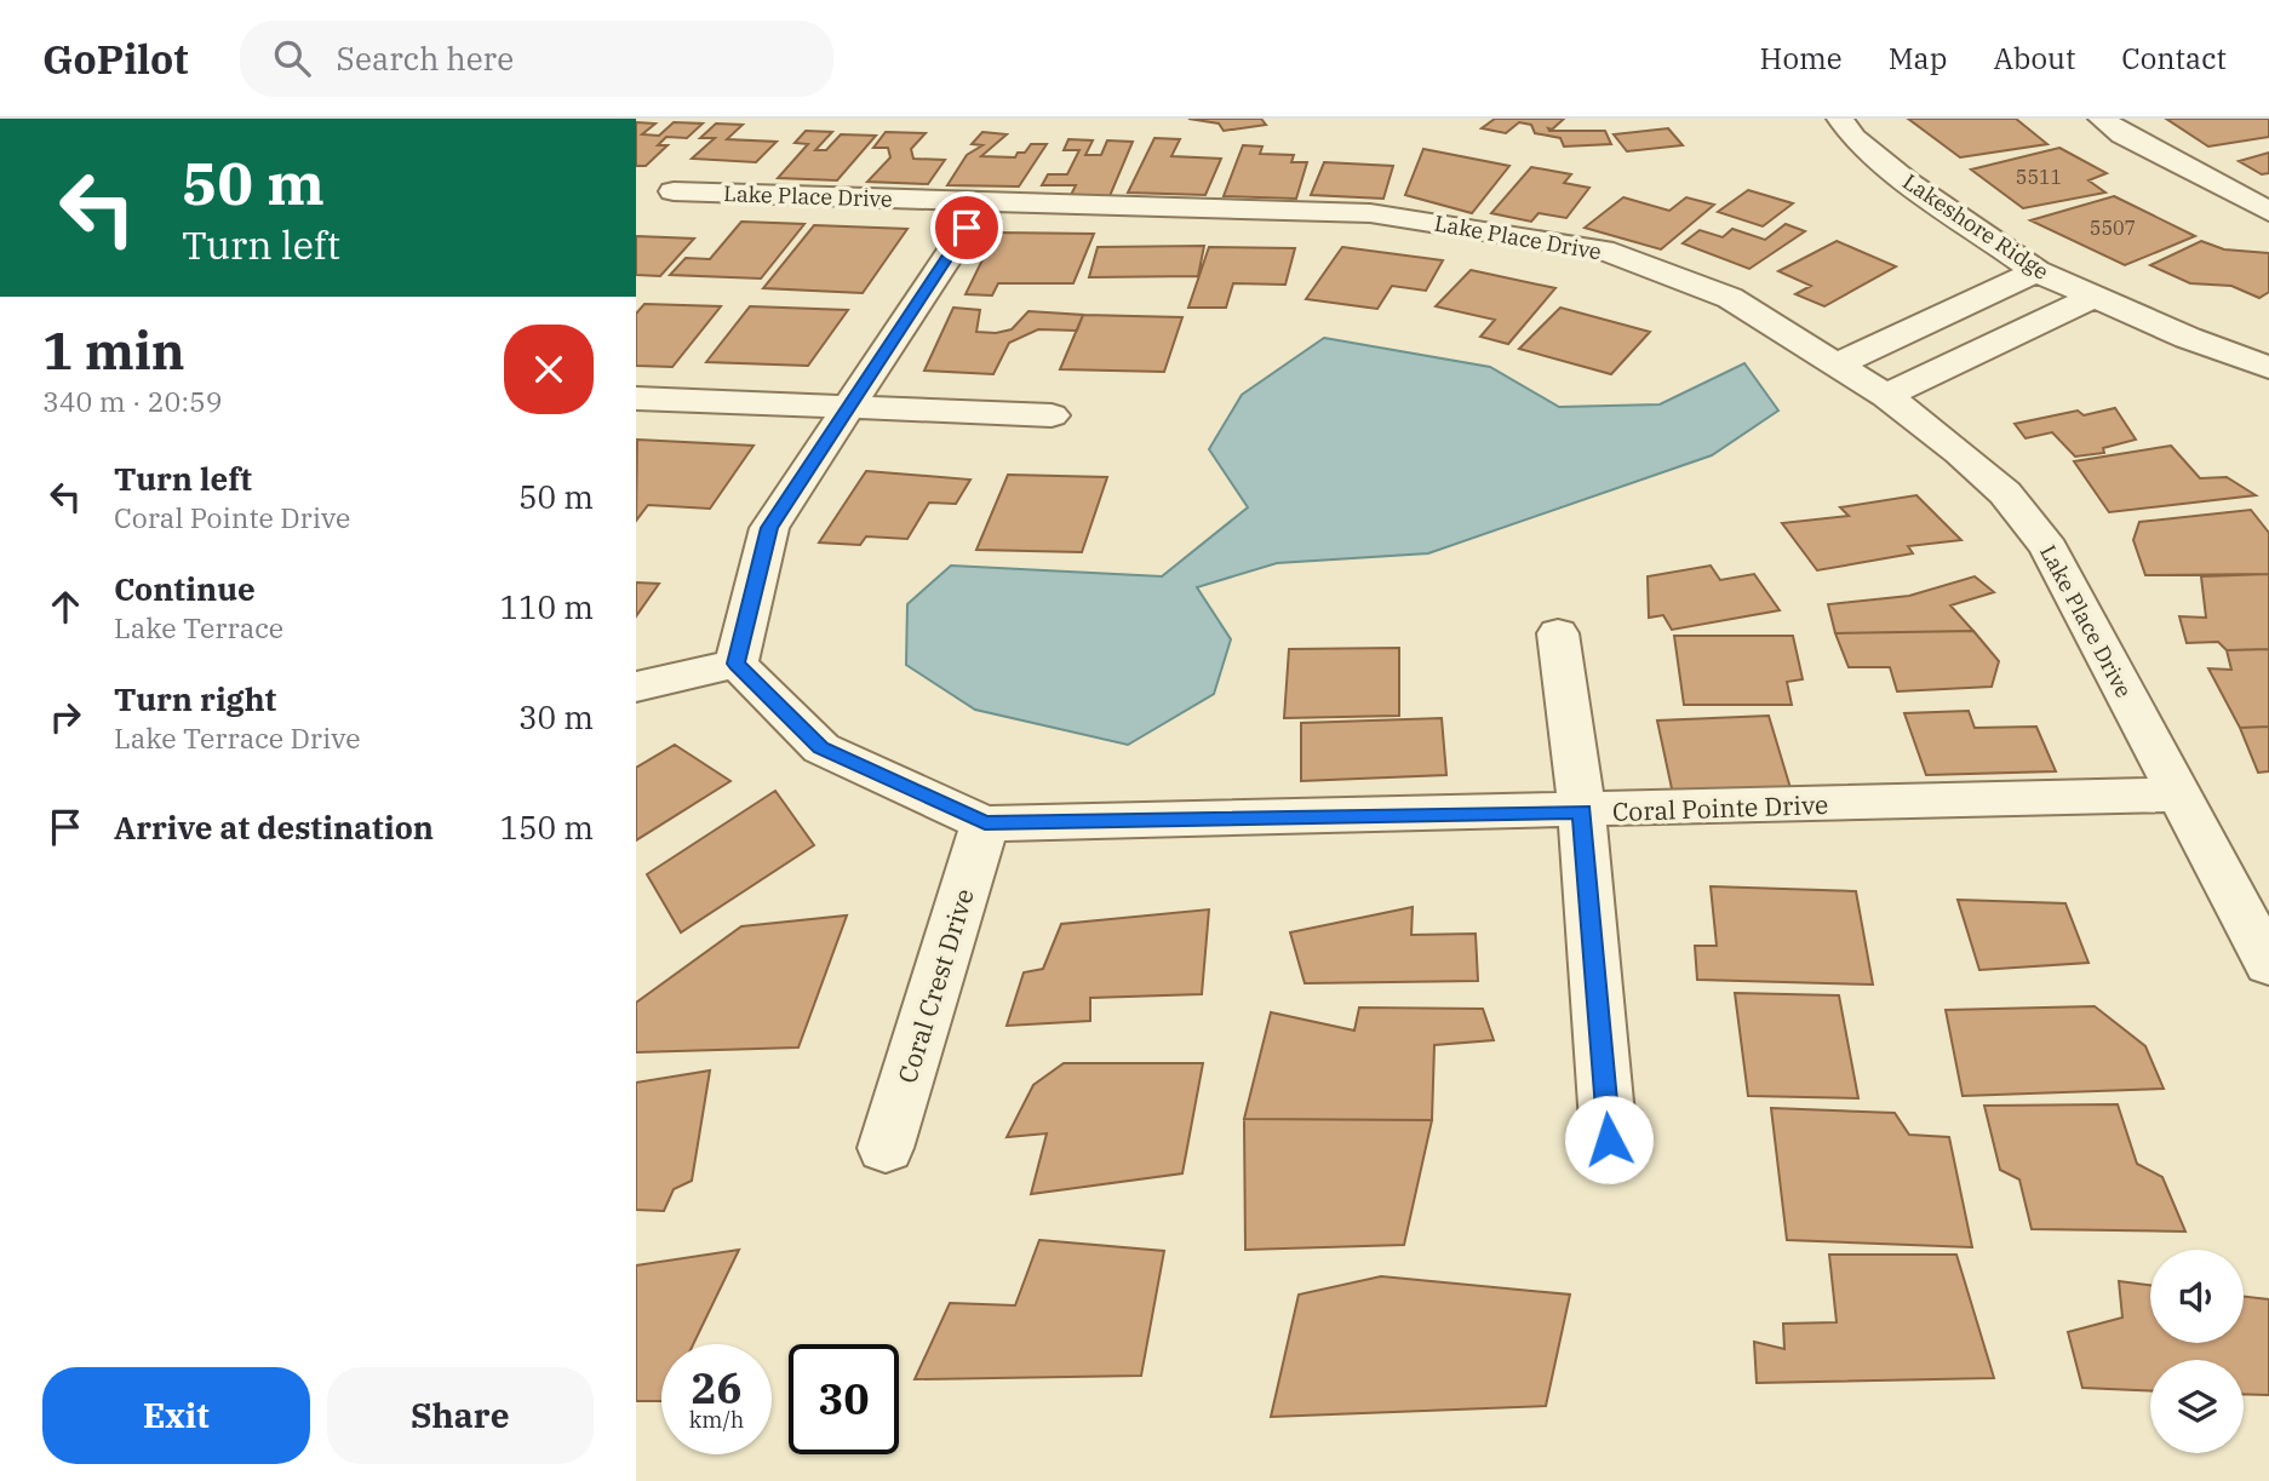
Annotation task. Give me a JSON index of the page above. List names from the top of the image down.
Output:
{
  "streets": {
    "street": [
      "Lake Place Drive",
      "Lakeshore Ridge",
      "Coral Pointe Drive",
      "Coral Crest Drive"
    ]
  },
  "crossings": [
    ["Lake Place Drive", "Coral Pointe Drive"],
    ["Coral Pointe Drive", "Coral Crest Drive"]
  ],
  "house_numbers": ["5511", "5507"],
  "page": {
    "header": "GoPilot",
    "search": "Search here",
    "nav": [
      "Home",
      "Map",
      "About",
      "Contact"
    ],
    "turn": ["50 m", "Turn left"],
    "heading": ["1 min", "340 m · 20:59"],
    "list": [
      {
        "name": "Turn left",
        "note": "Coral Pointe Drive",
        "value": "50 m"
      },
      {
        "name": "Continue",
        "note": "Lake Terrace",
        "value": "110 m"
      },
      {
        "name": "Turn right",
        "note": "Lake Terrace Drive",
        "value": "30 m"
      },
      {
        "name": "Arrive at destination",
        "value": "150 m"
      }
    ],
    "speed": "26 km/h",
    "limit": "30",
    "buttons": ["Exit", "Share"]
  }
}
